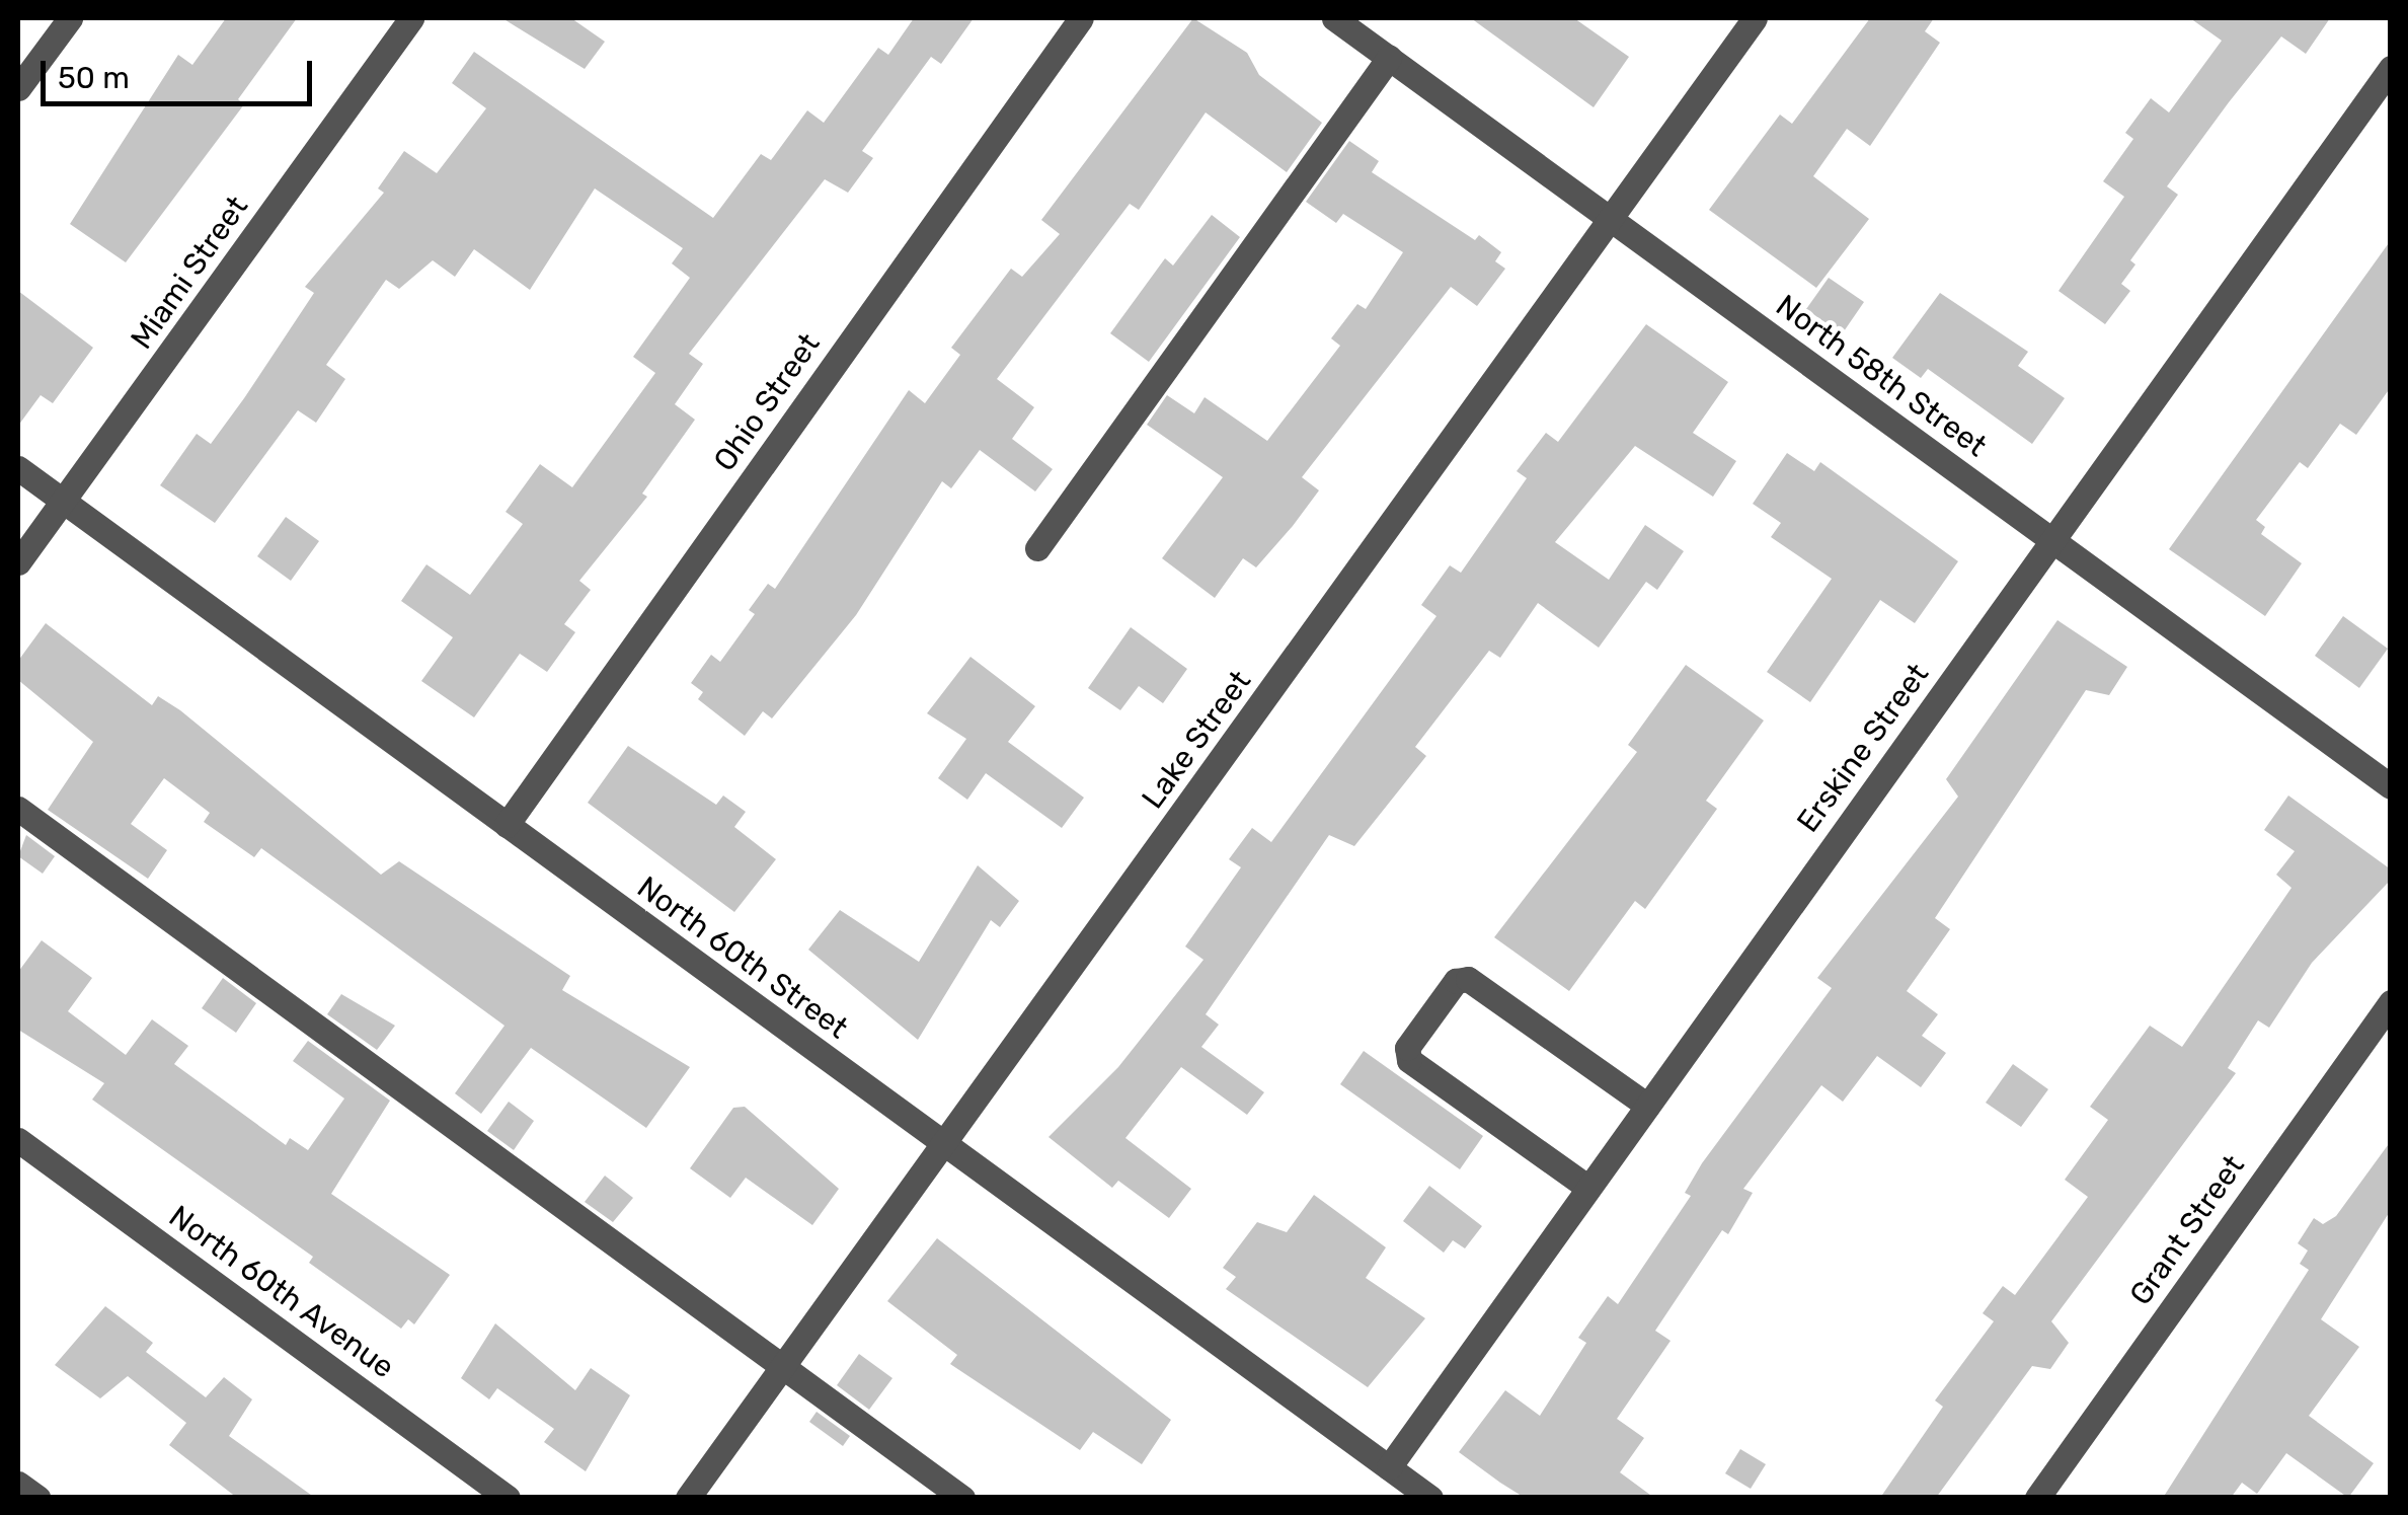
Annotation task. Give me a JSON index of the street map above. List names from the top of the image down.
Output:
{
  "streets": {
    "street": [
      "Miami Street",
      "North 58th Street",
      "Ohio Street",
      "Lake Street",
      "Erskine Street",
      "North 60th Street",
      "Grant Street",
      "North 60th Avenue"
    ]
  },
  "crossings": [
    ["Miami Street", "North 60th Street"],
    ["North 58th Street", "Lake Street"],
    ["North 58th Street", "Erskine Street"],
    ["Ohio Street", "North 60th Street"],
    ["Lake Street", "North 60th Street"],
    ["Erskine Street", "North 60th Street"]
  ],
  "scale_bar": "50 m"
}
